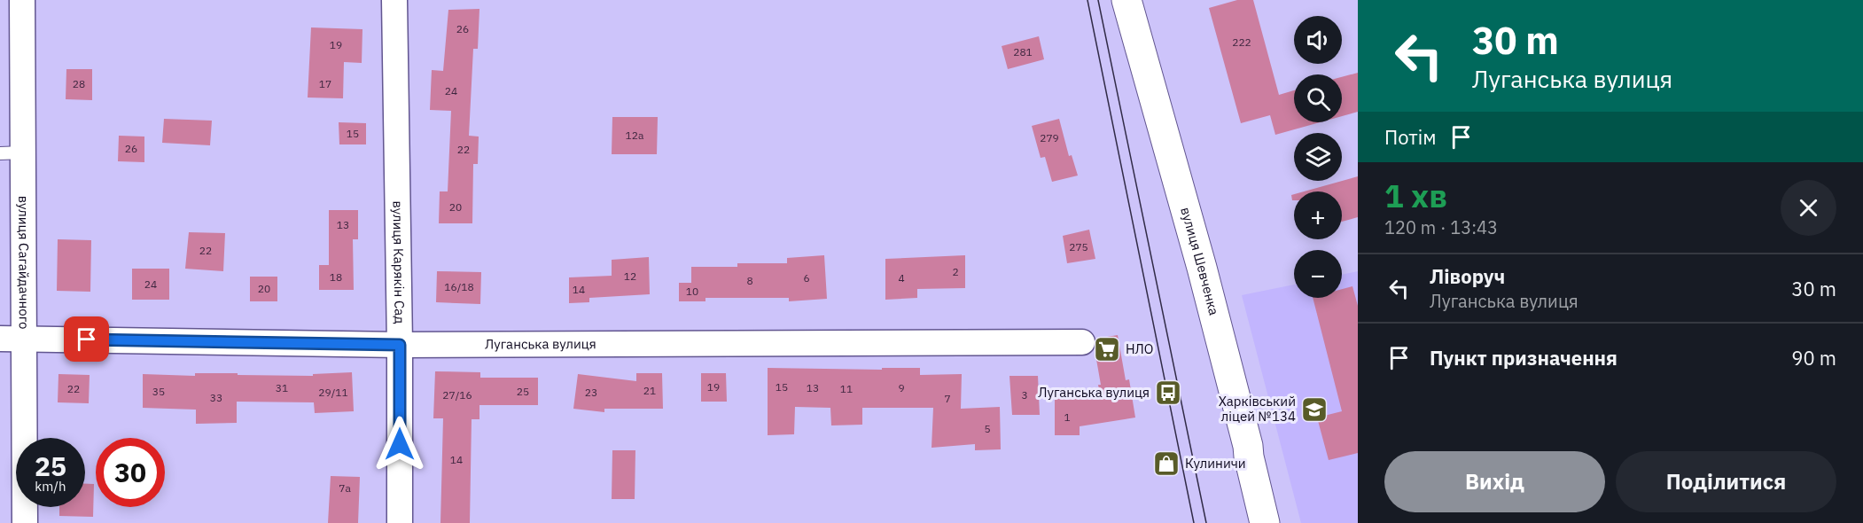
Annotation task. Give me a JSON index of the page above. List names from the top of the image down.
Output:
{
  "streets": {
    "main road": ["вулиця Шевченка"],
    "street": ["вулиця Сагайдачного", "вулиця Карякін Сад", "Луганська вулиця"]
  },
  "crossings": [
    ["вулиця Сагайдачного", "Луганська вулиця"],
    ["вулиця Карякін Сад", "Луганська вулиця"]
  ],
  "places": {
    "supermarket": ["НЛО"],
    "bus stop": ["Луганська вулиця"],
    "school or university": ["Харківський ліцей №134"],
    "shop": ["Кулиничи"]
  },
  "house_numbers": [
    "26",
    "222",
    "19",
    "281",
    "28",
    "17",
    "24",
    "15",
    "12а",
    "279",
    "26",
    "22",
    "20",
    "13",
    "275",
    "22",
    "2",
    "12",
    "18",
    "6",
    "4",
    "8",
    "24",
    "16/18",
    "20",
    "14",
    "10",
    "19",
    "15",
    "31",
    "13",
    "9",
    "22",
    "11",
    "21",
    "35",
    "25",
    "29/11",
    "23",
    "27/16",
    "3",
    "33",
    "7",
    "1",
    "5",
    "14",
    "7а"
  ],
  "page": {
    "turn": ["30 m", "Луганська вулиця"],
    "map_buttons": ["+", "−"],
    "then": "Потім",
    "heading": ["1 хв", "120 m · 13:43"],
    "list": [
      {
        "name": "Ліворуч",
        "note": "Луганська вулиця",
        "value": "30 m"
      },
      {
        "name": "Пункт призначення",
        "value": "90 m"
      }
    ],
    "speed": "25 km/h",
    "limit": "30",
    "buttons": ["Вихід", "Поділитися"]
  }
}
